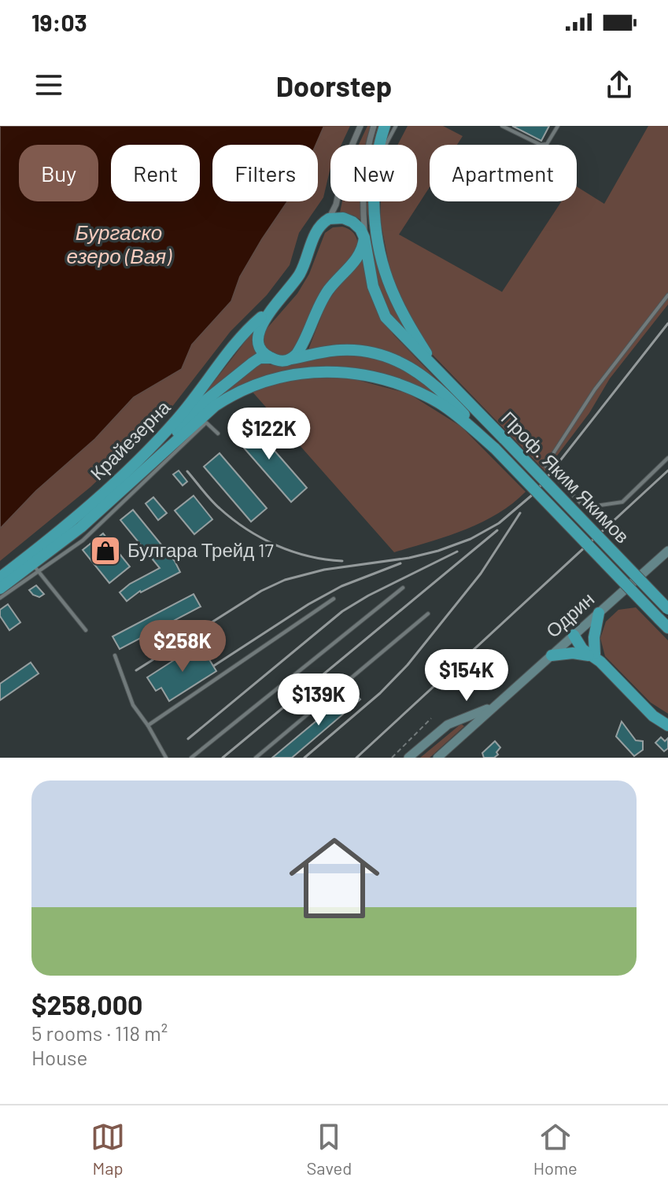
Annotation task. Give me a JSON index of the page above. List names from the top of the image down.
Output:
{
  "streets": {
    "highway": ["Крайезерна", "Проф. Яким Якимов"],
    "main road": ["Одрин"]
  },
  "water": ["Бургаско езеро (Вая)"],
  "places": {
    "shop": ["Булгара Трейд 17"]
  },
  "page": {
    "status": "19:03",
    "header": "Doorstep",
    "chip": [
      "Buy",
      "Rent",
      "Filters",
      "New",
      "Apartment"
    ],
    "price": [
      "$122K",
      "$258K",
      "$154K",
      "$139K"
    ],
    "list": [
      {
        "name": "$258,000",
        "note": "5 rooms · 118 m² · House"
      }
    ],
    "tabs": ["Map", "Saved", "Home"]
  }
}
